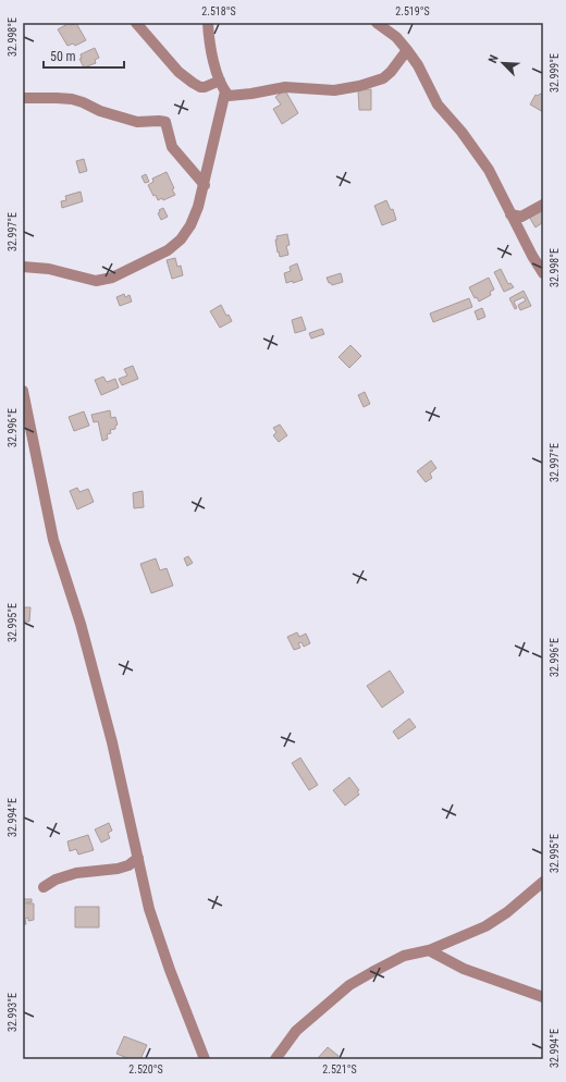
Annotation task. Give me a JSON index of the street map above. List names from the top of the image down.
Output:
{
  "scale_bar": "50 m",
  "north": "top left",
  "coordinates": [
    "2.518°S",
    "2.519°S",
    "32.998°E",
    "32.999°E",
    "32.997°E",
    "32.996°E",
    "32.995°E",
    "32.994°E",
    "32.993°E",
    "2.520°S",
    "2.521°S"
  ]
}
